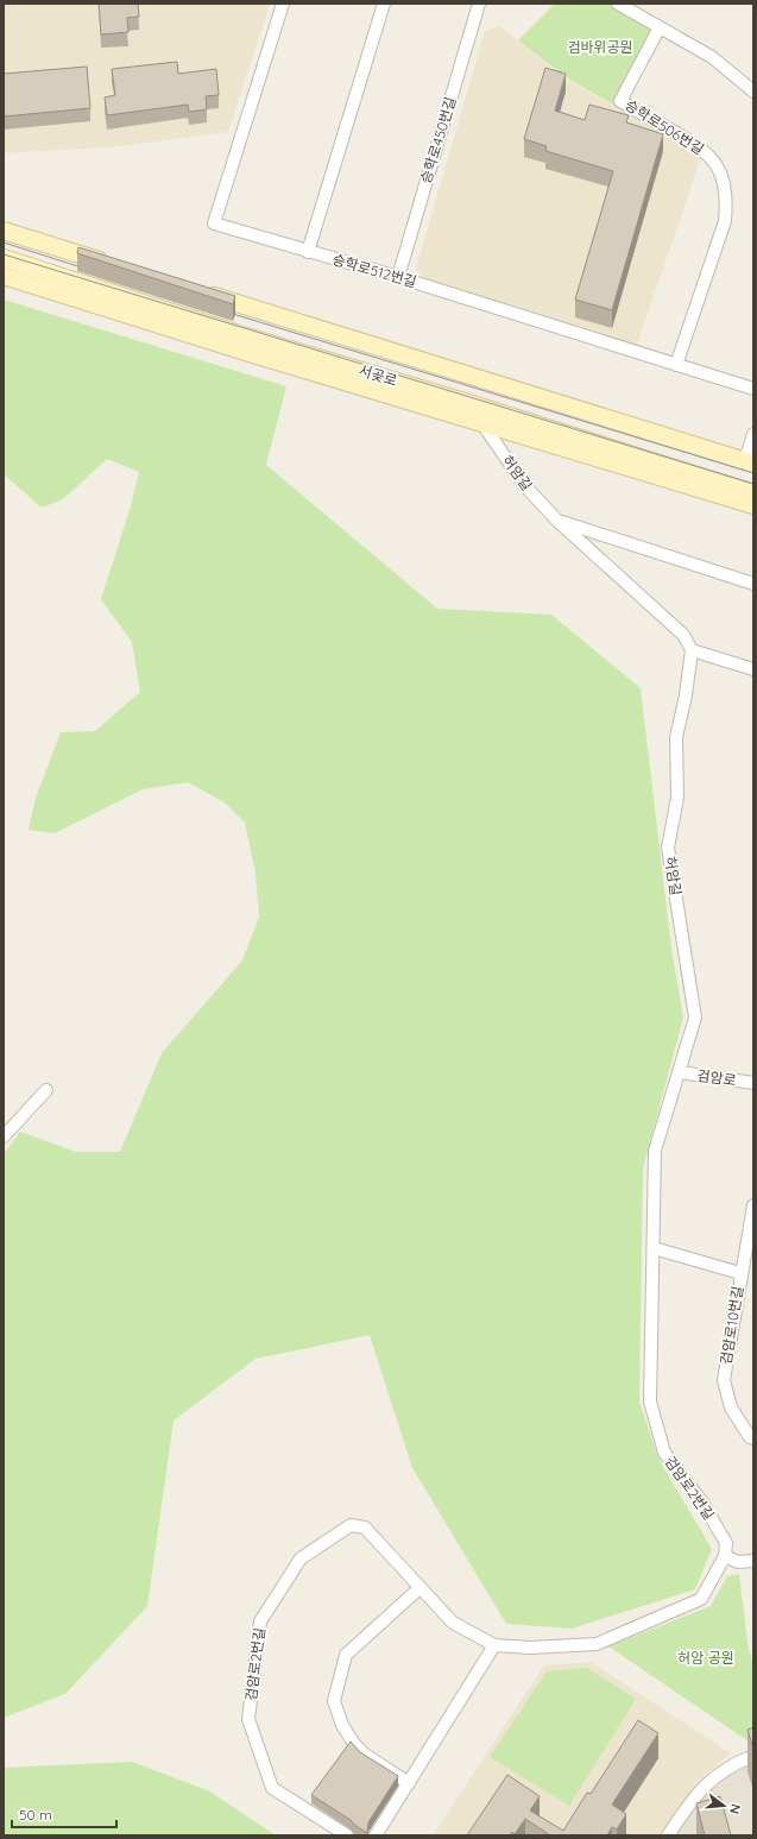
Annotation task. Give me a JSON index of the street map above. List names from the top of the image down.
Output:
{
  "streets": {
    "main road": ["서곶로"],
    "street": [
      "승학로506번길",
      "승학로450번길",
      "승학로512번길",
      "허암길",
      "검암로",
      "검암로10번길",
      "검암로2번길"
    ]
  },
  "crossings": [
    ["승학로506번길", "승학로512번길"],
    ["승학로450번길", "승학로512번길"],
    ["서곶로", "허암길"],
    ["허암길", "검암로"],
    ["허암길", "검암로2번길"],
    ["검암로", "검암로2번길"]
  ],
  "parks": ["검바위공원", "허암 공원"],
  "scale_bar": "50 m",
  "north": "right"
}
